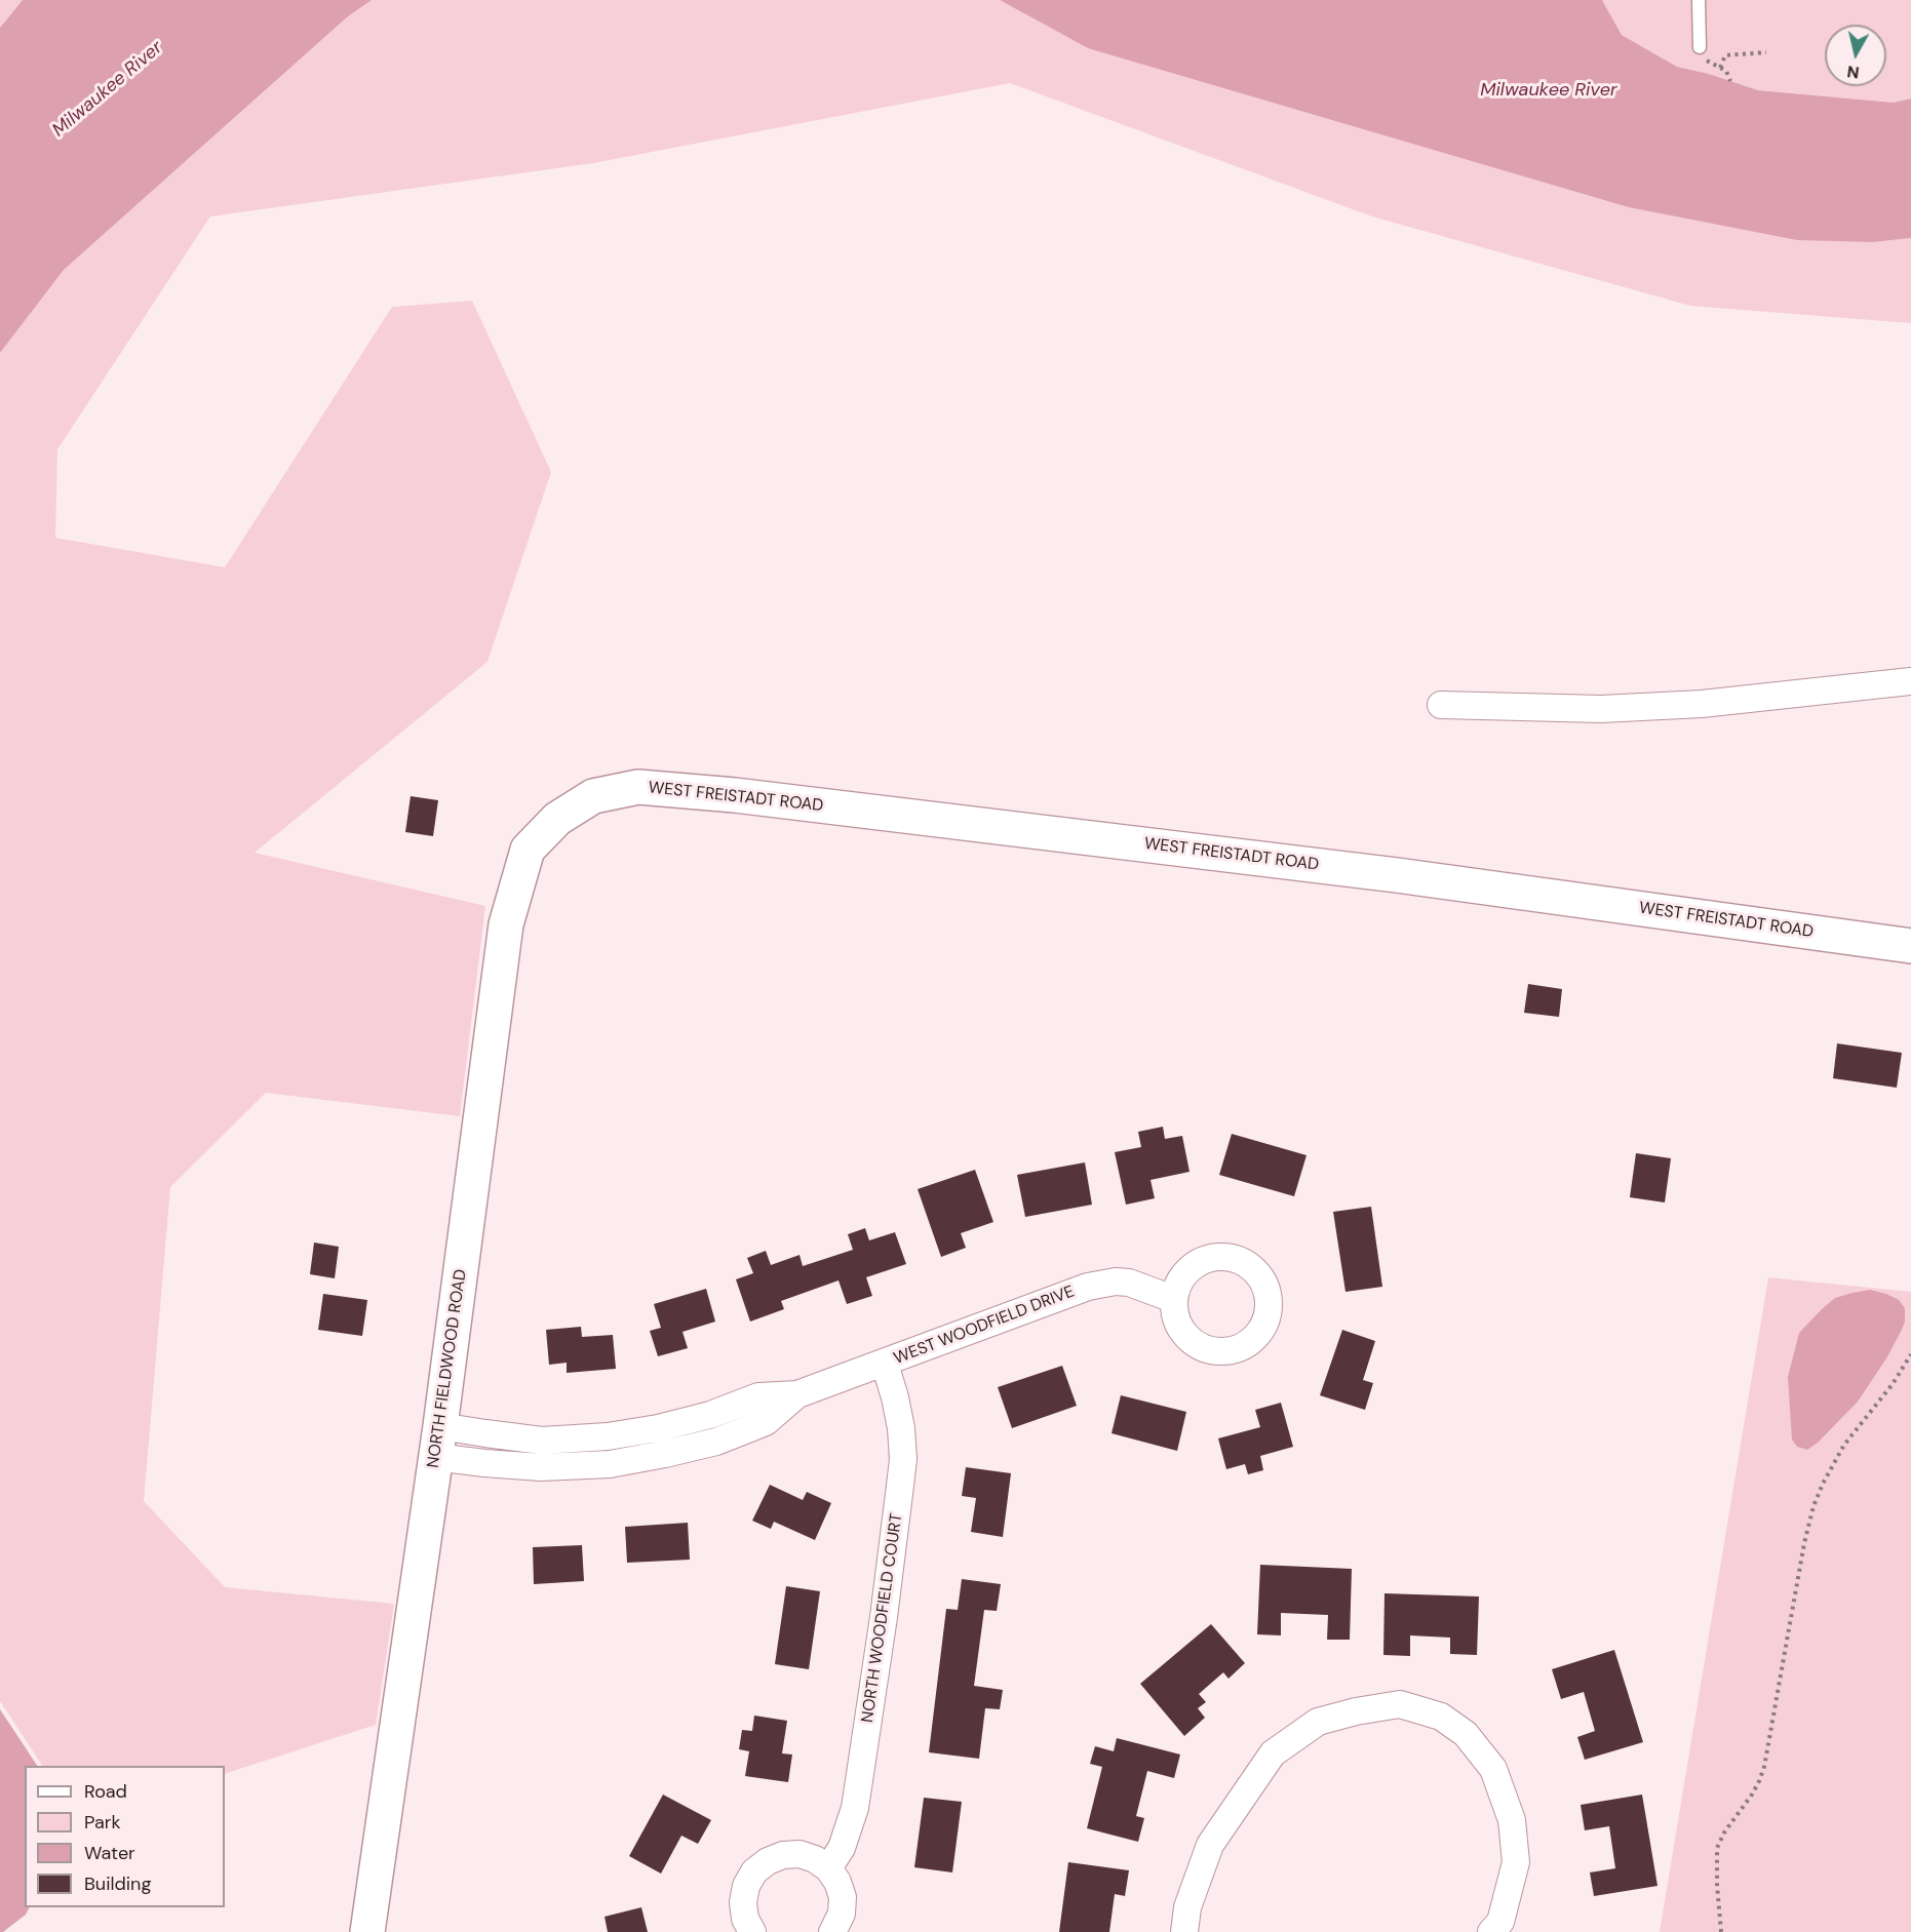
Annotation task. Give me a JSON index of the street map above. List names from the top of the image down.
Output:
{
  "streets": {
    "street": [
      "WEST FREISTADT ROAD",
      "WEST WOODFIELD DRIVE",
      "NORTH FIELDWOOD ROAD",
      "NORTH WOODFIELD COURT"
    ]
  },
  "crossings": [
    ["WEST FREISTADT ROAD", "NORTH FIELDWOOD ROAD"],
    ["WEST WOODFIELD DRIVE", "NORTH FIELDWOOD ROAD"],
    ["WEST WOODFIELD DRIVE", "NORTH WOODFIELD COURT"]
  ],
  "water": ["Milwaukee River"],
  "legend": [
    "Road",
    "Park",
    "Water",
    "Building"
  ],
  "north": "bottom"
}
